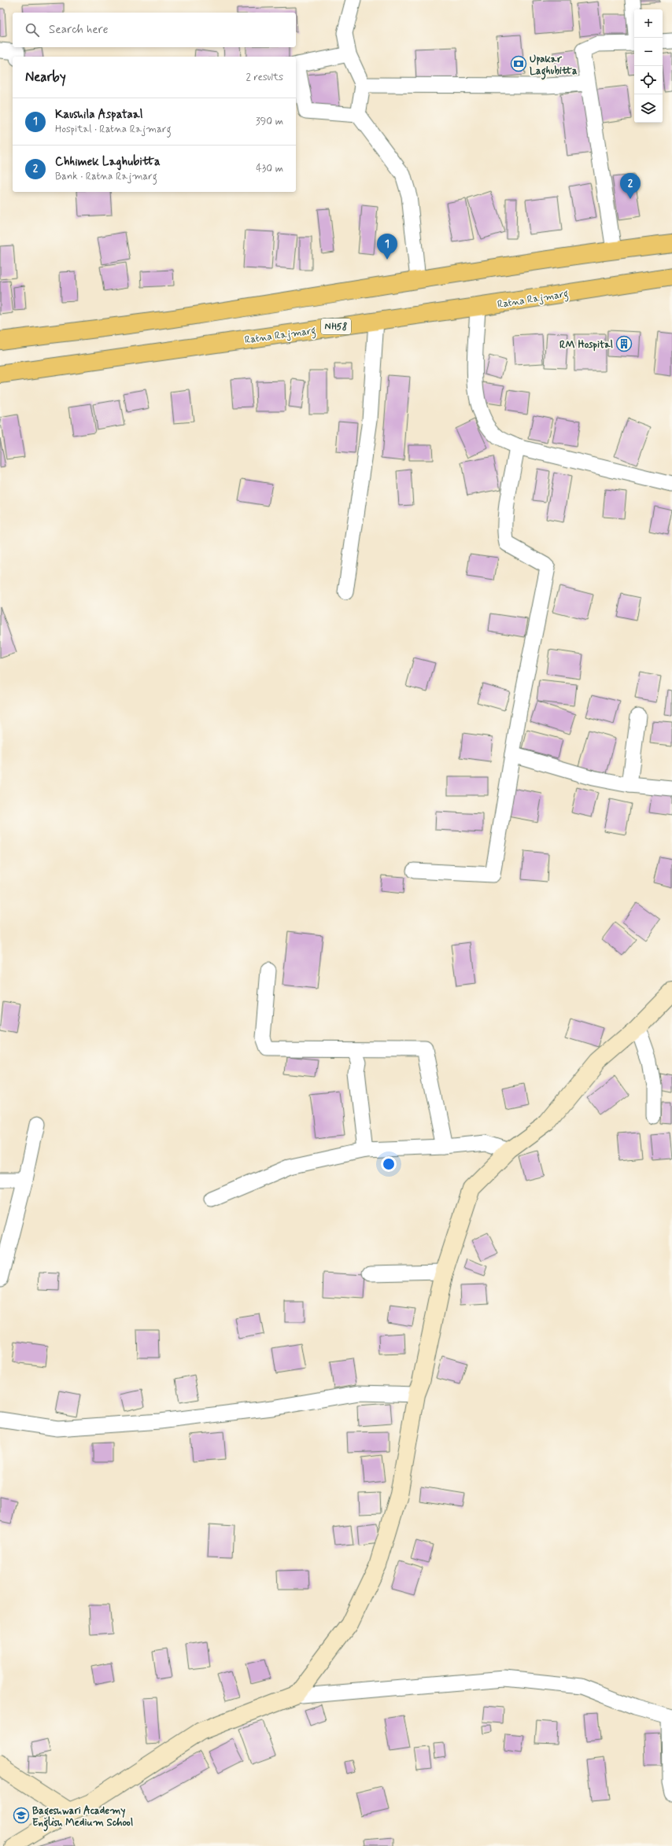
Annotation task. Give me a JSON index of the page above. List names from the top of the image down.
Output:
{
  "streets": {
    "highway": ["Ratna Rajmarg", "NH58"]
  },
  "places": {
    "bank": ["Upakar Laghubitta"],
    "building": ["RM Hospital"],
    "school or university": ["Bageshwari Academy English Medium School"]
  },
  "page": {
    "map_buttons": ["+", "−"],
    "search": "Search here",
    "heading": ["Nearby", "2 results"],
    "list": [
      {
        "mark": "1",
        "name": "Kaushila Aspataal",
        "note": "Hospital · Ratna Rajmarg",
        "value": "390 m"
      },
      {
        "mark": "2",
        "name": "Chhimek Laghubitta",
        "note": "Bank · Ratna Rajmarg",
        "value": "430 m"
      }
    ],
    "pins": ["2", "1"]
  }
}
